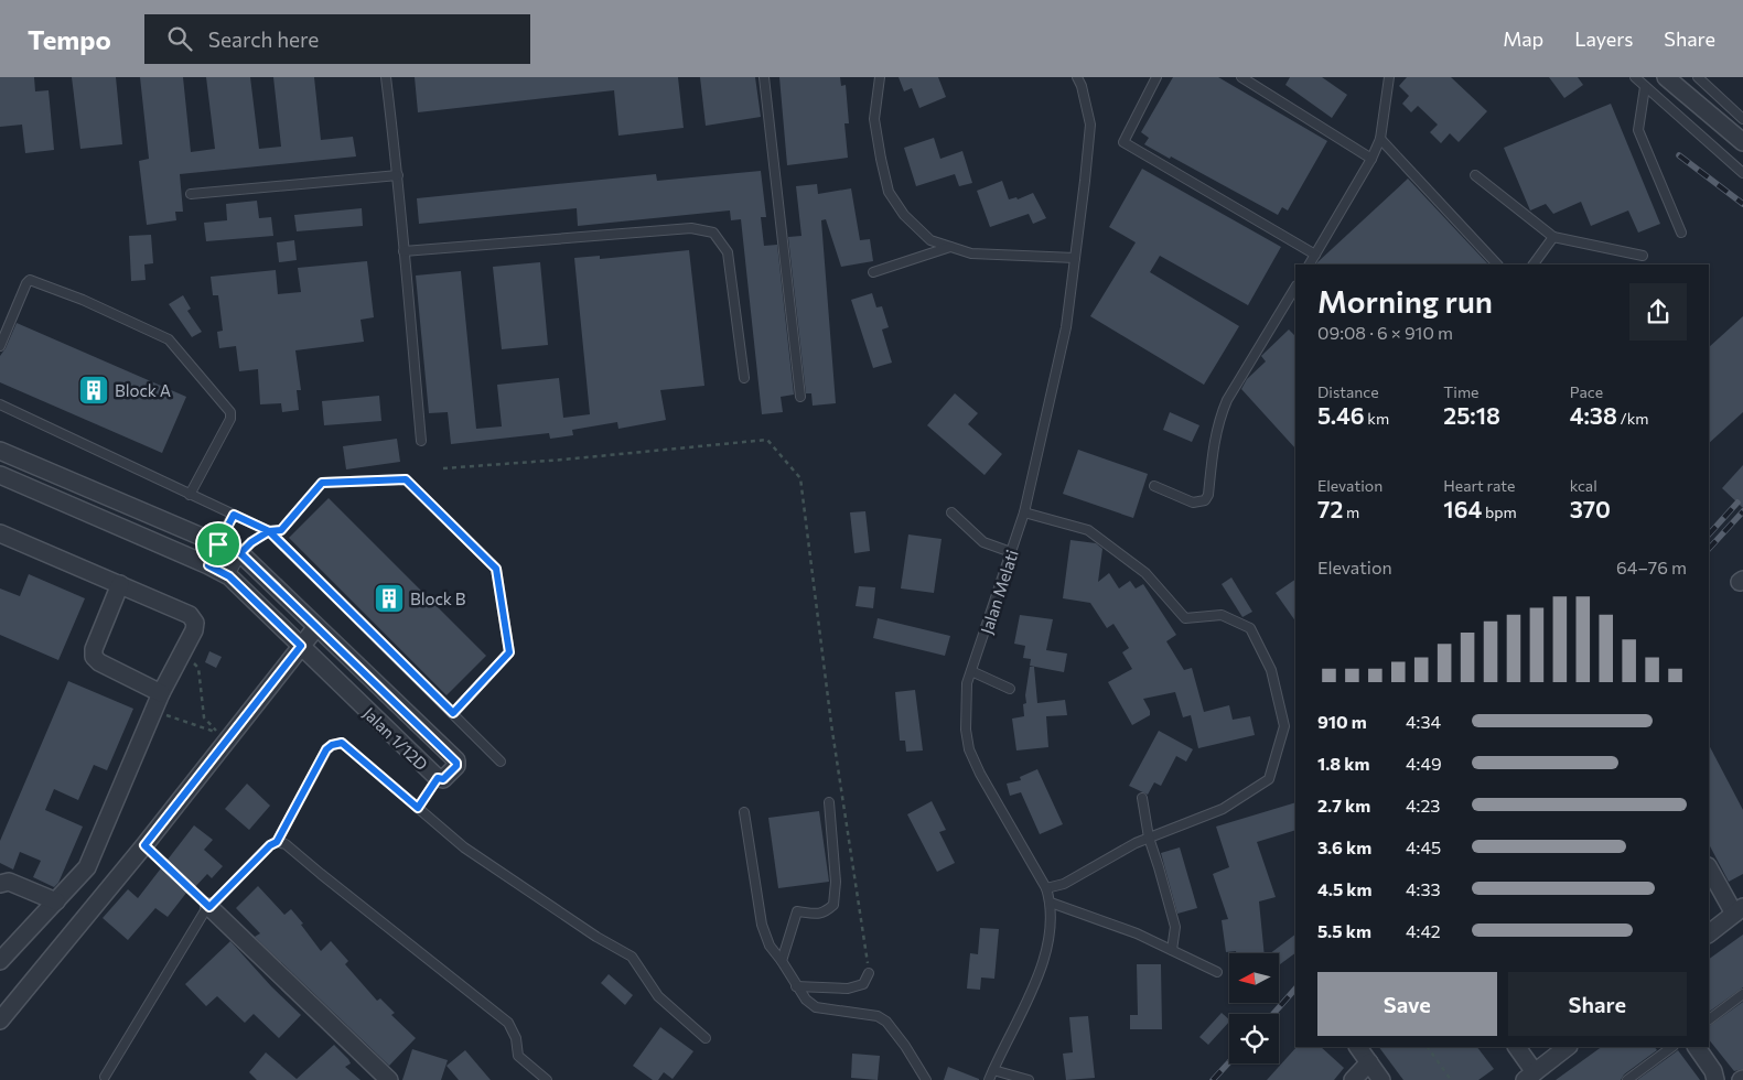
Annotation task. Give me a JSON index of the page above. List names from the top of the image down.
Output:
{
  "streets": {
    "street": ["Jalan 1/12D"],
    "lane": ["Jalan Melati"]
  },
  "places": {
    "building": ["Block A", "Block B"]
  },
  "north": "left",
  "page": {
    "header": "Tempo",
    "search": "Search here",
    "nav": ["Map", "Layers", "Share"],
    "heading": ["Morning run", "09:08 · 6 × 910 m"],
    "stats": [
      ["Distance", "5.46 km"],
      ["Time", "25:18"],
      ["Pace", "4:38 /km"],
      ["Elevation", "72 m"],
      ["Heart rate", "164 bpm"],
      ["kcal", "370"]
    ],
    "chart": ["Elevation", "64–76 m"],
    "list": [
      {
        "name": "910 m",
        "note": "4:34"
      },
      {
        "name": "1.8 km",
        "note": "4:49"
      },
      {
        "name": "2.7 km",
        "note": "4:23"
      },
      {
        "name": "3.6 km",
        "note": "4:45"
      },
      {
        "name": "4.5 km",
        "note": "4:33"
      },
      {
        "name": "5.5 km",
        "note": "4:42"
      }
    ],
    "buttons": ["Save", "Share"]
  }
}
